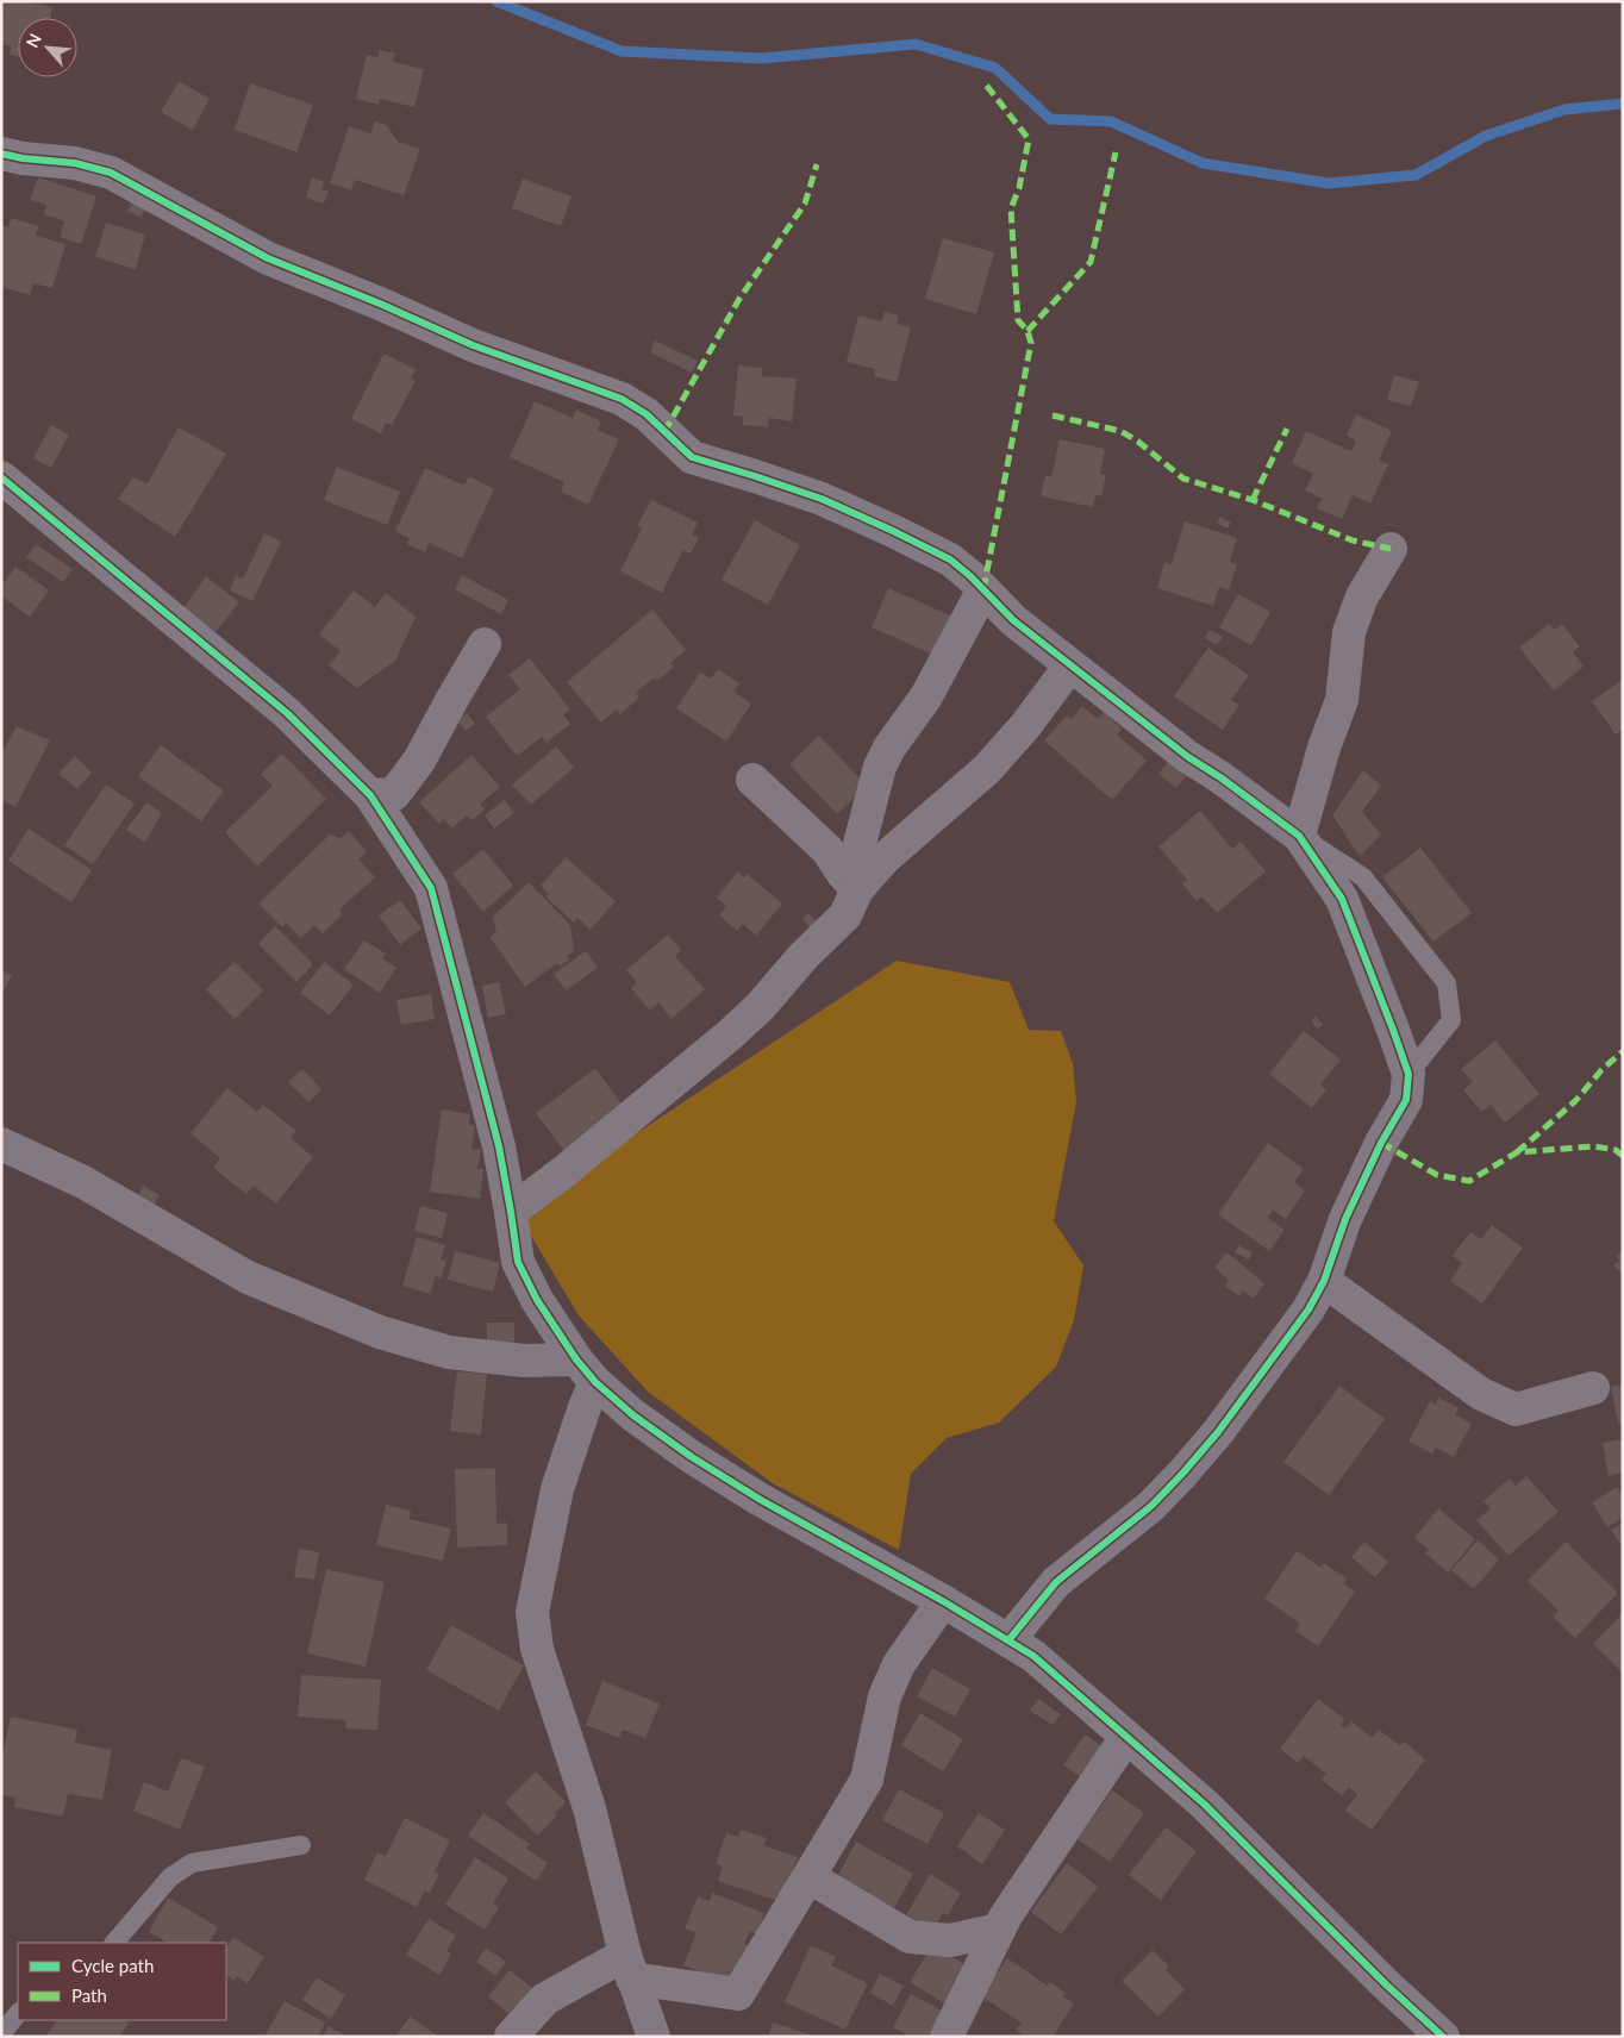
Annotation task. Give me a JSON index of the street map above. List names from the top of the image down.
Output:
{
  "legend": ["Cycle path", "Path"],
  "north": "top left"
}
